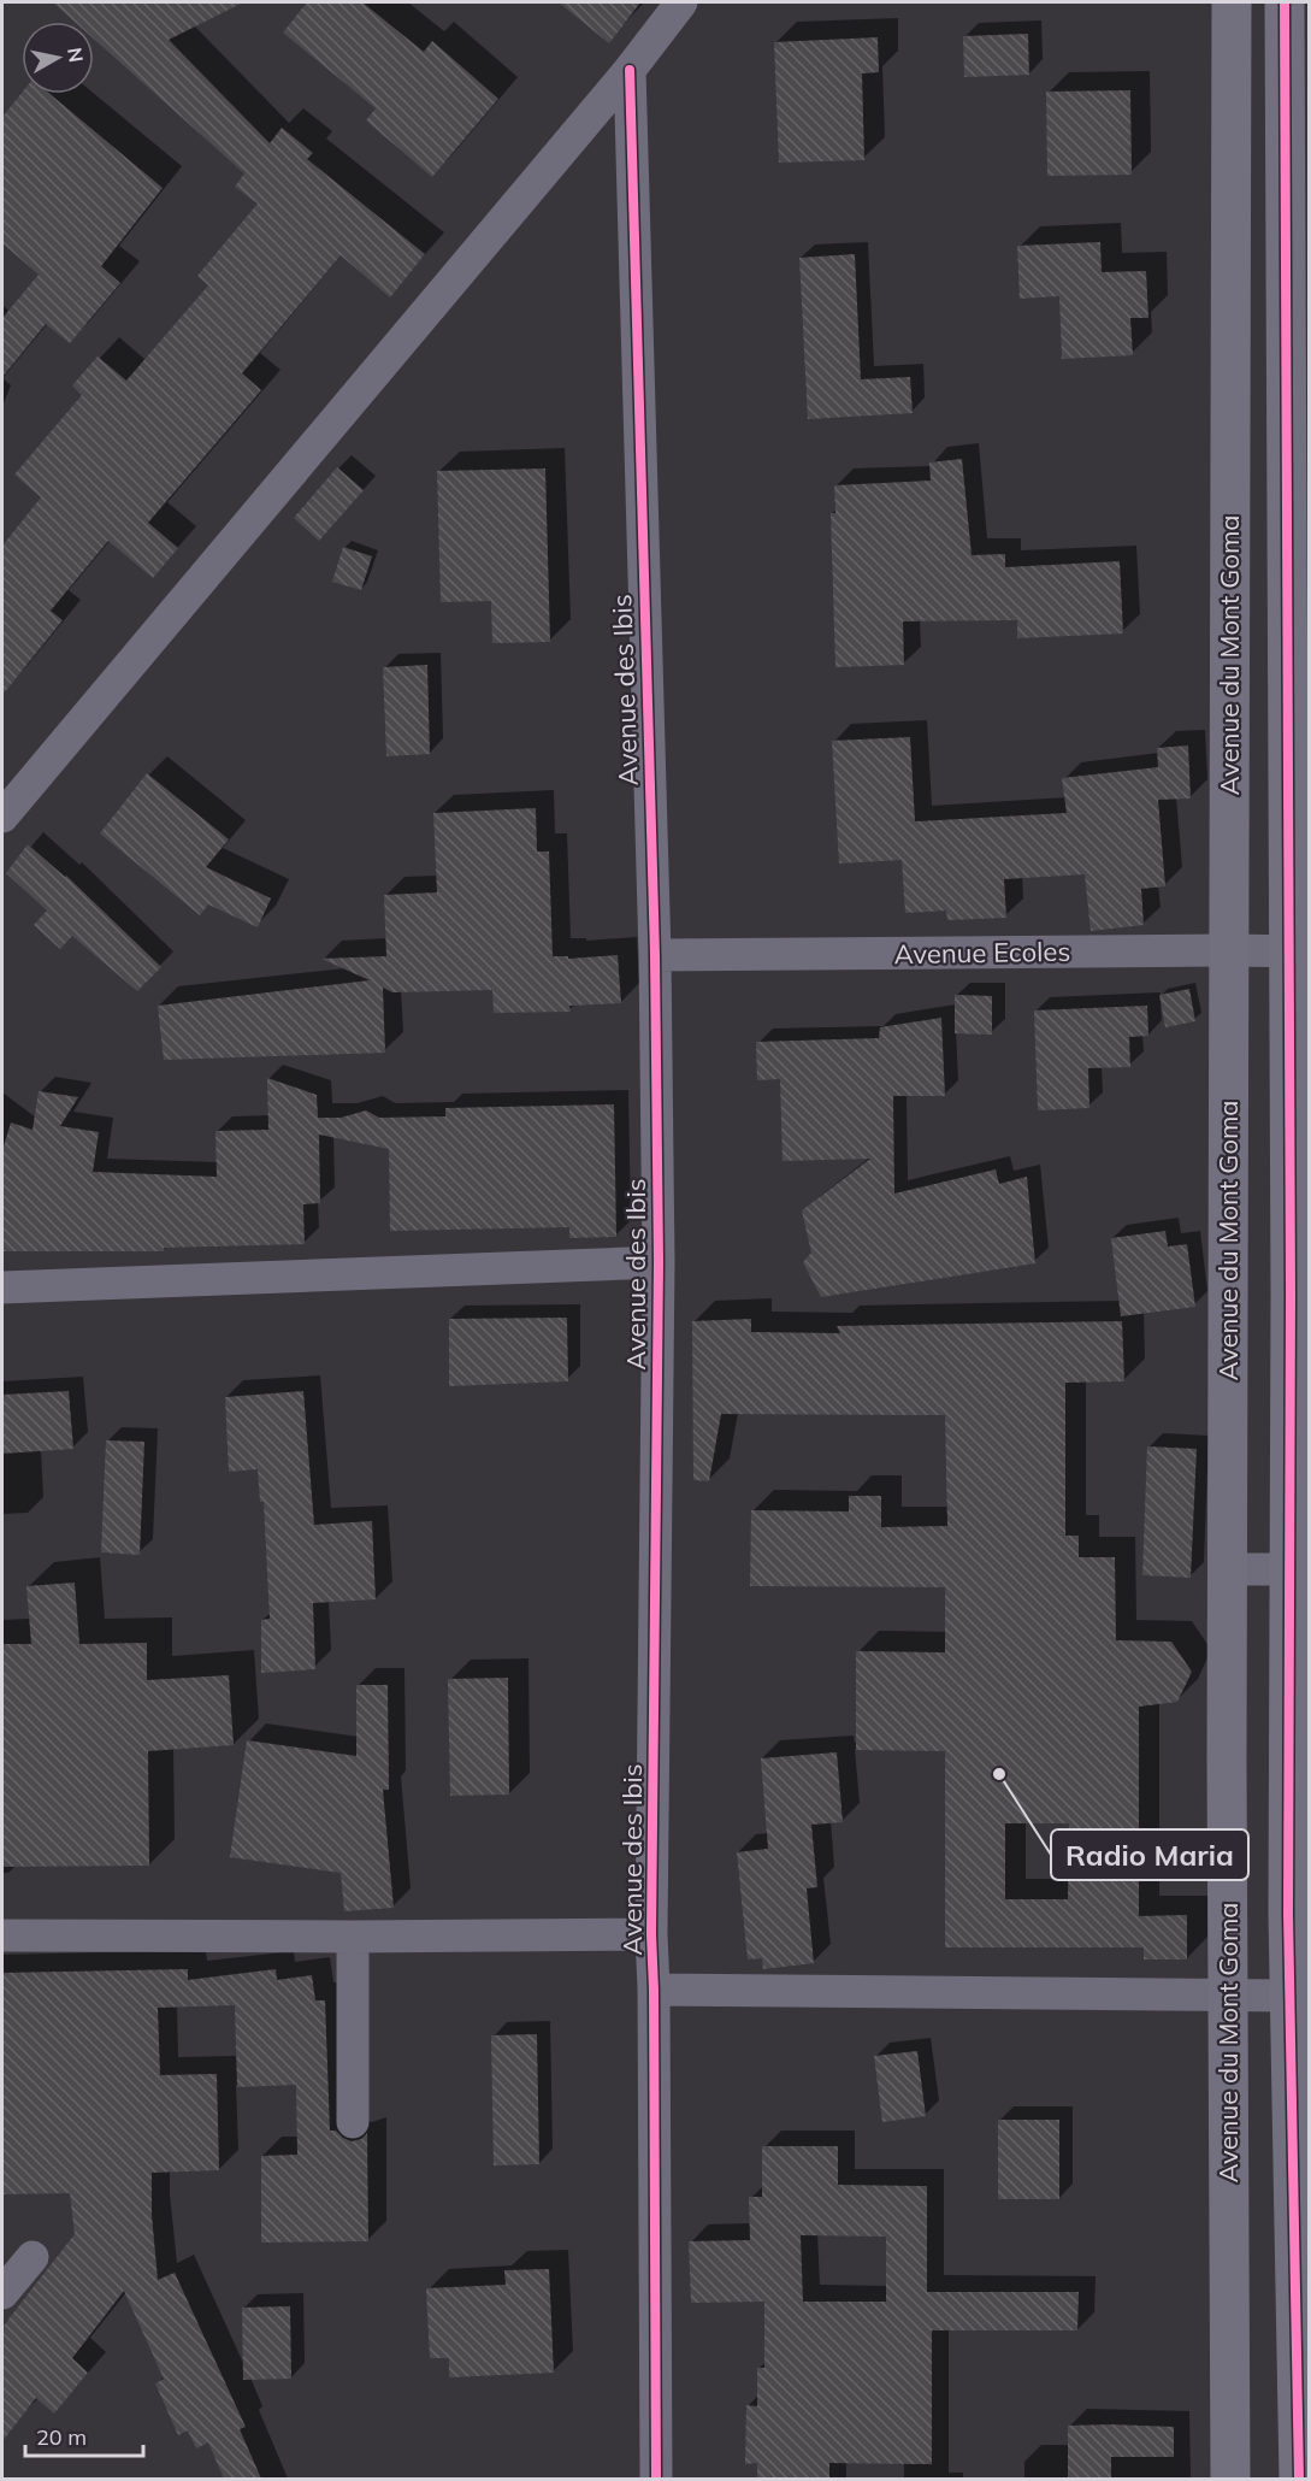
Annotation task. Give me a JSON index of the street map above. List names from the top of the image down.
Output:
{
  "streets": {
    "street": ["Avenue du Mont Goma", "Avenue des Ibis", "Avenue Ecoles"]
  },
  "crossings": [
    ["Avenue du Mont Goma", "Avenue Ecoles"],
    ["Avenue des Ibis", "Avenue Ecoles"]
  ],
  "places": ["Radio Maria"],
  "scale_bar": "20 m",
  "north": "right"
}
